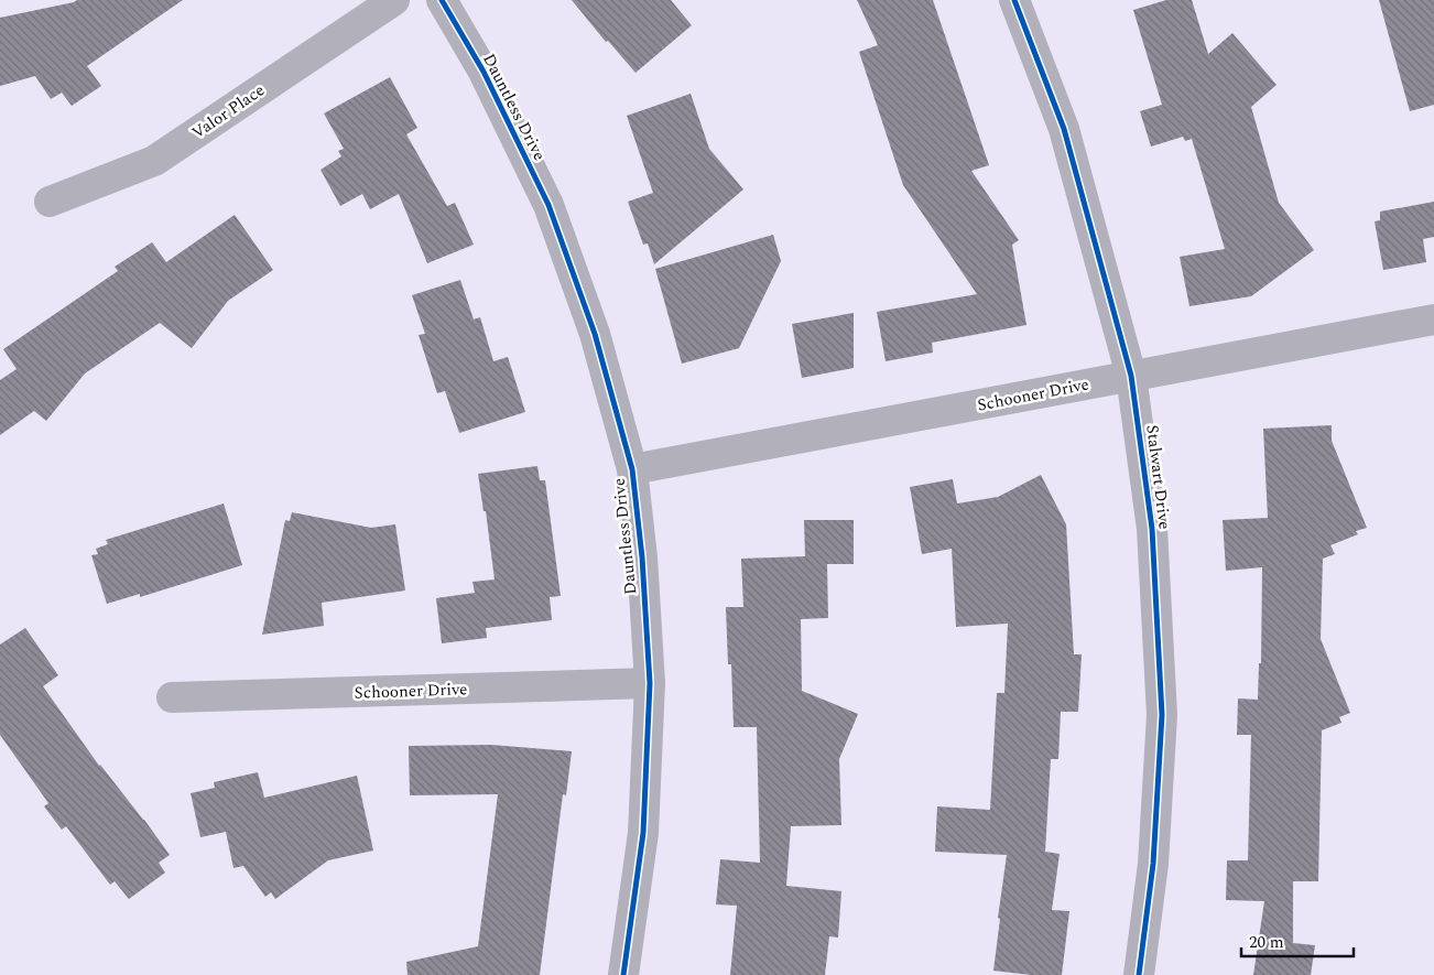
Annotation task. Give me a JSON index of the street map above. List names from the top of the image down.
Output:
{
  "streets": {
    "street": [
      "Dauntless Drive",
      "Valor Place",
      "Schooner Drive",
      "Stalwart Drive"
    ]
  },
  "crossings": [
    ["Dauntless Drive", "Schooner Drive"],
    ["Schooner Drive", "Stalwart Drive"]
  ],
  "scale_bar": "20 m"
}
